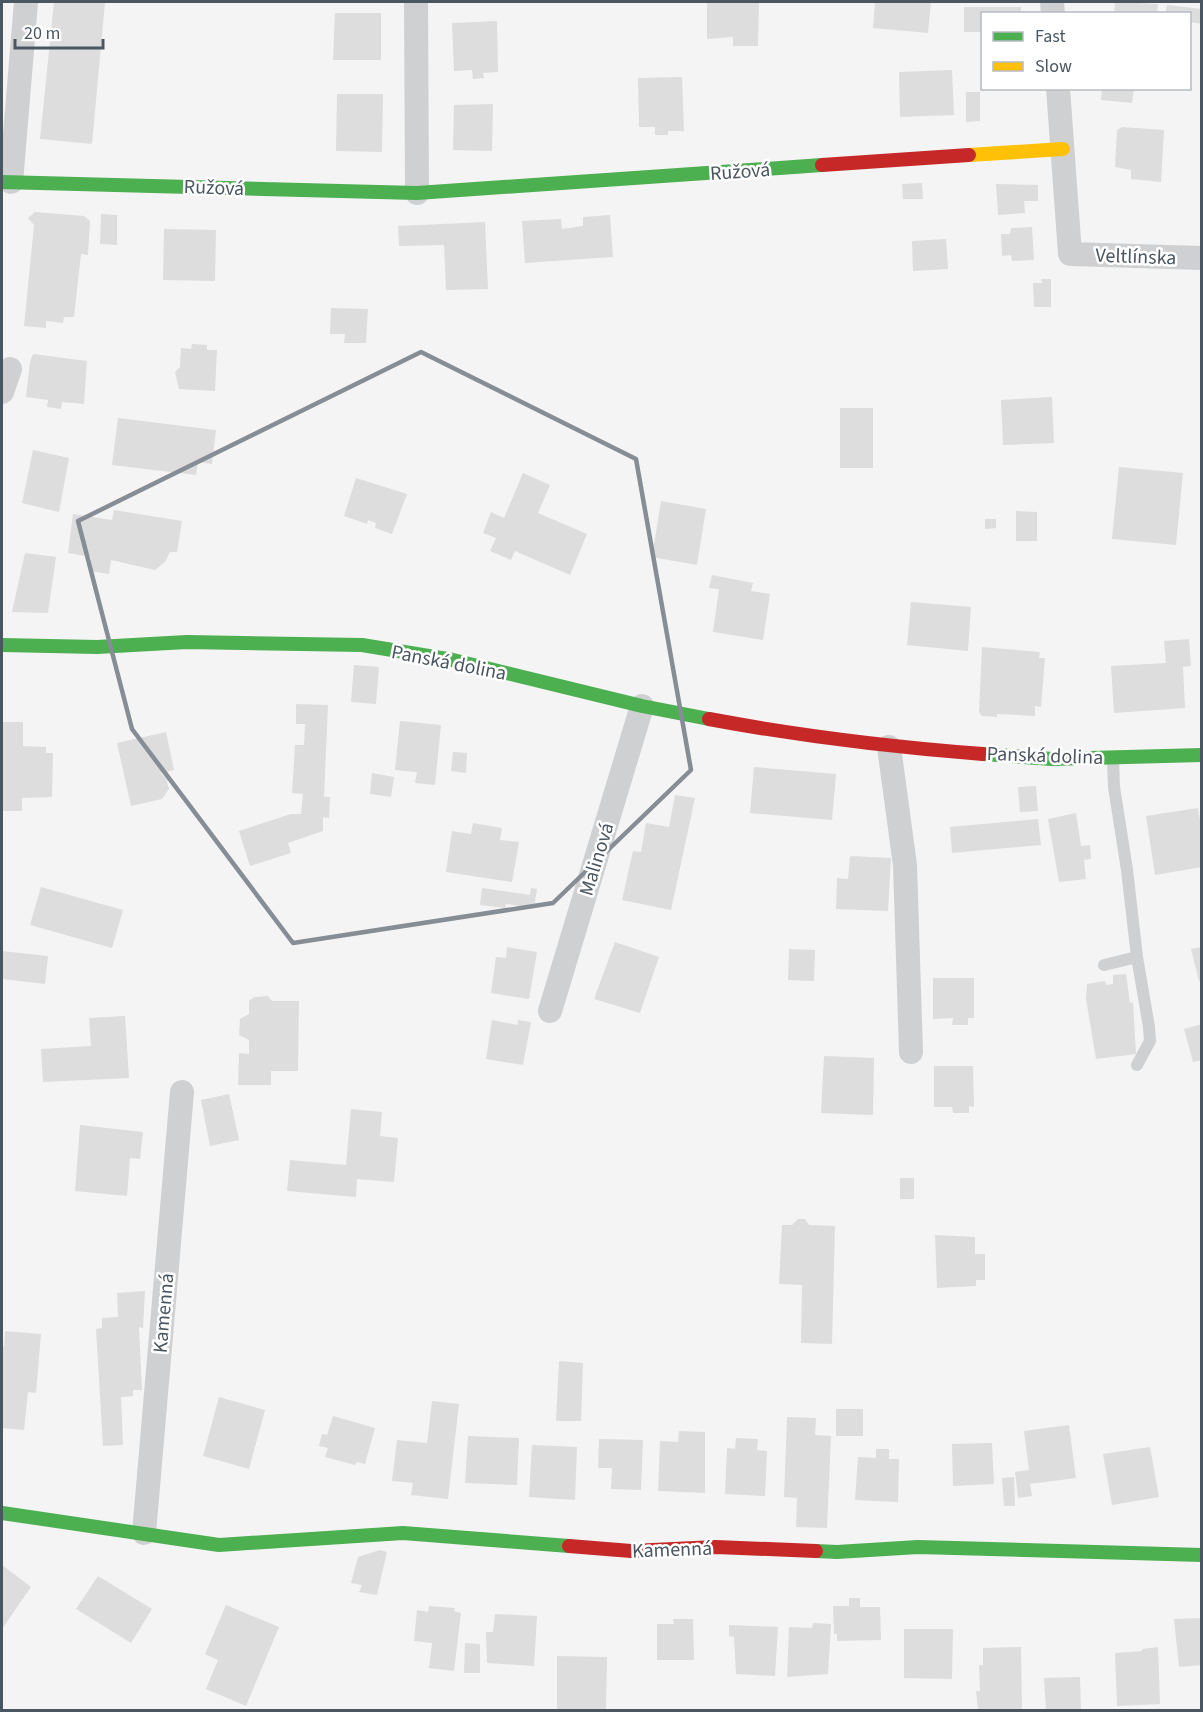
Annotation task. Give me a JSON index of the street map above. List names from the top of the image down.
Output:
{
  "streets": {
    "street": [
      "Ružová",
      "Veltlínska",
      "Panská dolina",
      "Malinová",
      "Kamenná"
    ]
  },
  "crossings": [
    ["Ružová", "Veltlínska"],
    ["Panská dolina", "Malinová"]
  ],
  "legend": ["Fast", "Slow"],
  "scale_bar": "20 m"
}
